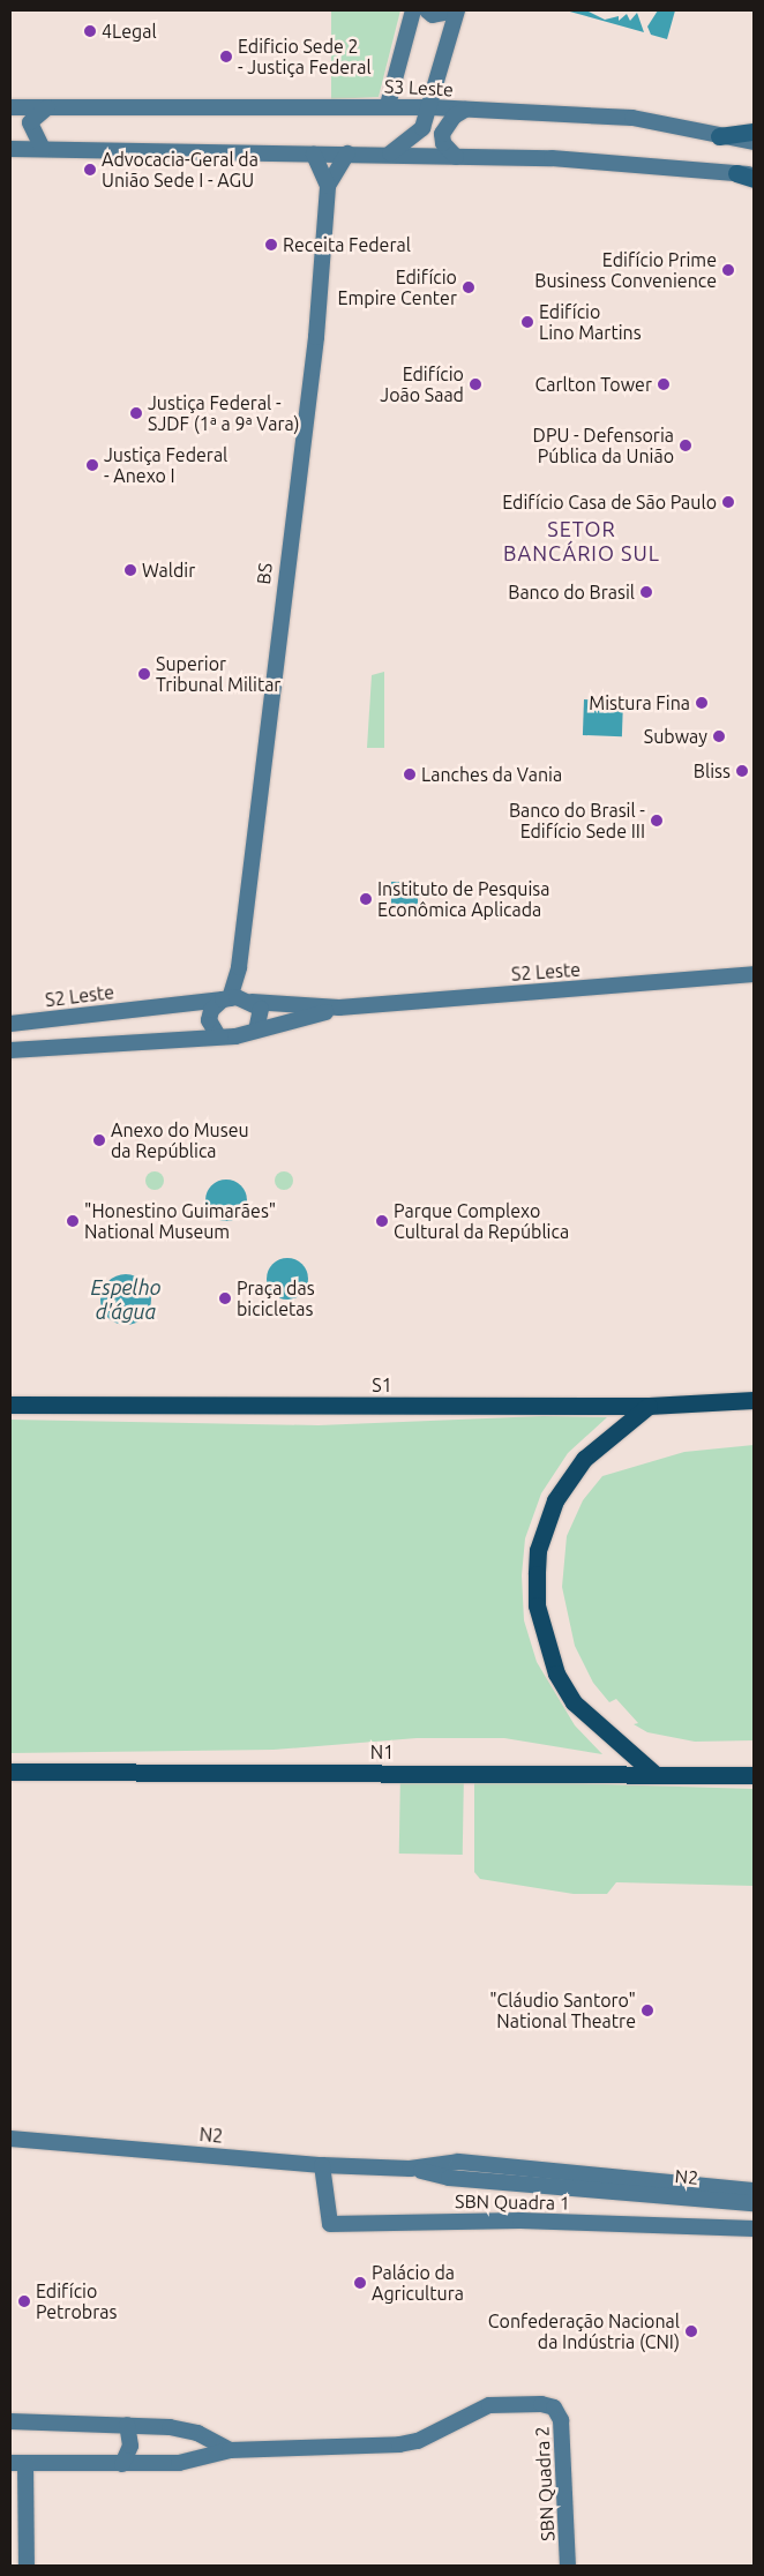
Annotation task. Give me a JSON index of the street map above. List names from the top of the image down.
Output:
{
  "streets": {
    "highway": ["S1", "N1"],
    "main road": [
      "S3 Leste",
      "BS",
      "S2 Leste",
      "N2",
      "SBN Quadra 1",
      "SBN Quadra 2"
    ]
  },
  "crossings": [
    ["BS", "S2 Leste"],
    ["N2", "SBN Quadra 1"]
  ],
  "districts": ["SETOR BANCÁRIO SUL"],
  "water": ["Espelho d'água"],
  "places": [
    "4Legal",
    "Edificio Sede 2 - Justiça Federal",
    "Advocacia-Geral da União Sede I - AGU",
    "Receita Federal",
    "Edifício Prime Business Convenience",
    "Edifício Empire Center",
    "Edifício Lino Martins",
    "Edifício João Saad",
    "Carlton Tower",
    "Justiça Federal - SJDF (1ª a 9ª Vara)",
    "DPU - Defensoria Pública da União",
    "Justiça Federal - Anexo I",
    "Edifício Casa de São Paulo",
    "Waldir",
    "Banco do Brasil",
    "Superior Tribunal Militar",
    "Mistura Fina",
    "Subway",
    "Bliss",
    "Lanches da Vania",
    "Banco do Brasil - Edifício Sede III",
    "Instituto de Pesquisa Econômica Aplicada",
    "Anexo do Museu da República",
    "\"Honestino Guimarães\" National Museum",
    "Parque Complexo Cultural da República",
    "Praça das bicicletas",
    "\"Cláudio Santoro\" National Theatre",
    "Palácio da Agricultura",
    "Edifício Petrobras",
    "Confederação Nacional da Indústria (CNI)"
  ]
}
